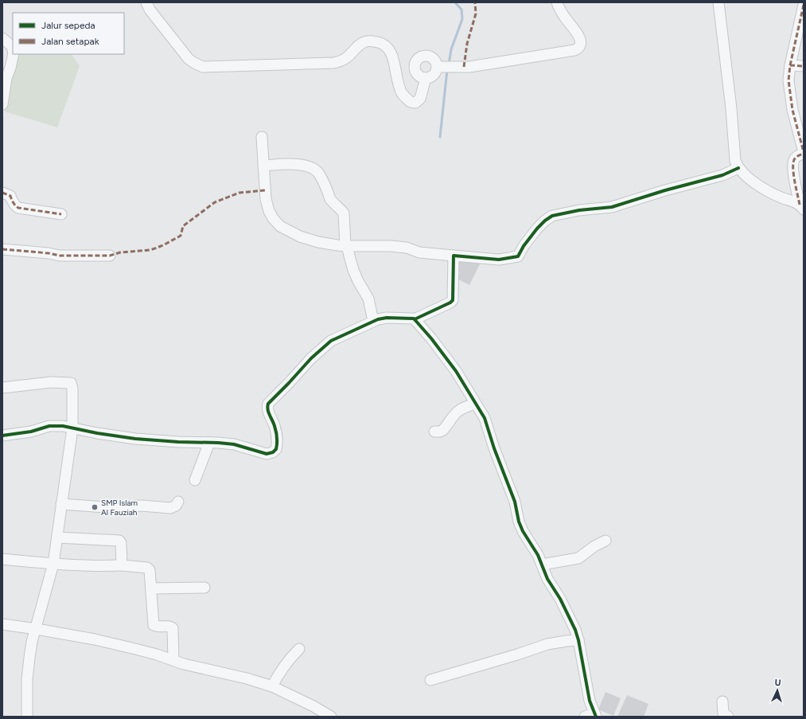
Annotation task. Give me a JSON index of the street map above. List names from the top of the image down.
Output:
{
  "places": ["SMP Islam Al Fauziah"],
  "legend": ["Jalur sepeda", "Jalan setapak"],
  "north": "top"
}
